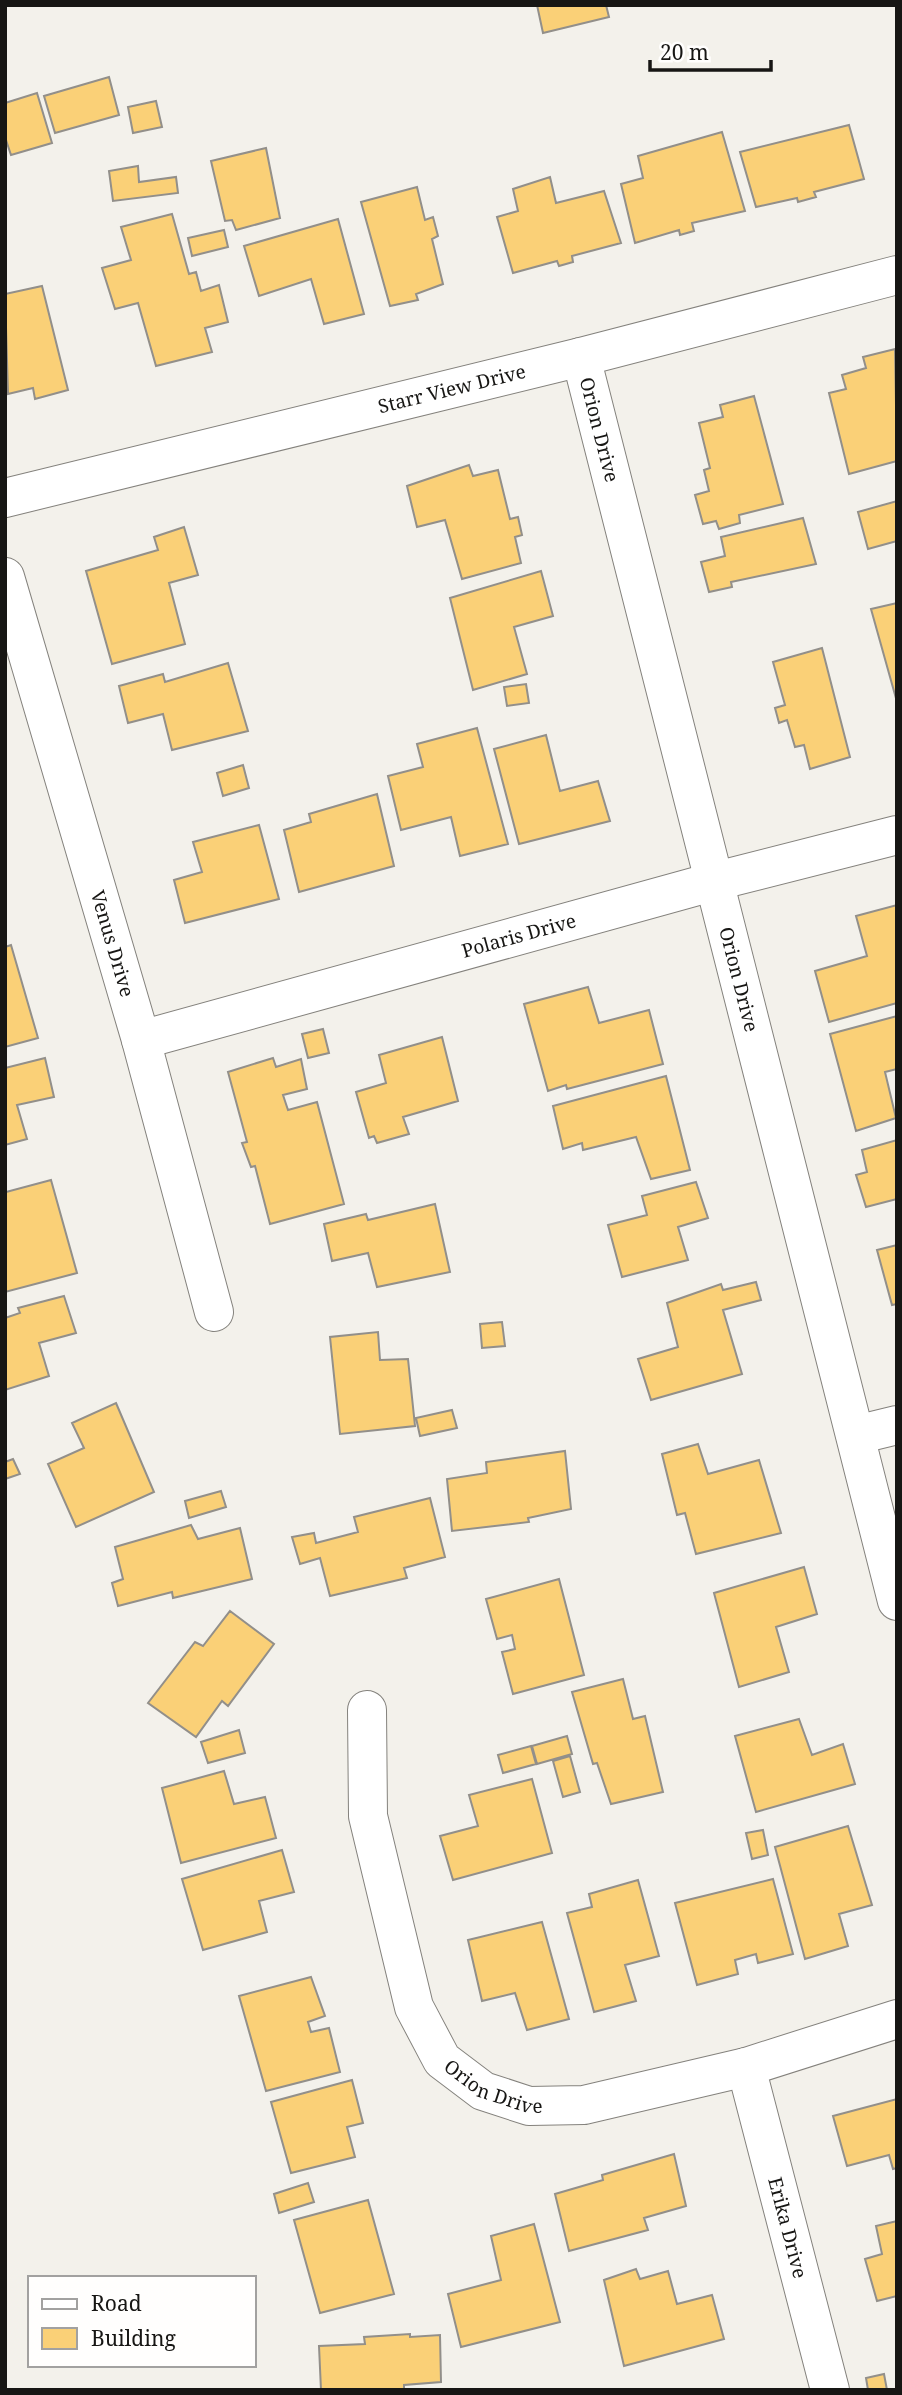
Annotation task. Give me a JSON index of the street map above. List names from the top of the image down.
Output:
{
  "streets": {
    "street": [
      "Starr View Drive",
      "Orion Drive",
      "Polaris Drive",
      "Venus Drive",
      "Erika Drive"
    ]
  },
  "crossings": [
    ["Starr View Drive", "Orion Drive"],
    ["Orion Drive", "Polaris Drive"],
    ["Orion Drive", "Erika Drive"],
    ["Polaris Drive", "Venus Drive"]
  ],
  "legend": ["Road", "Building"],
  "scale_bar": "20 m"
}
